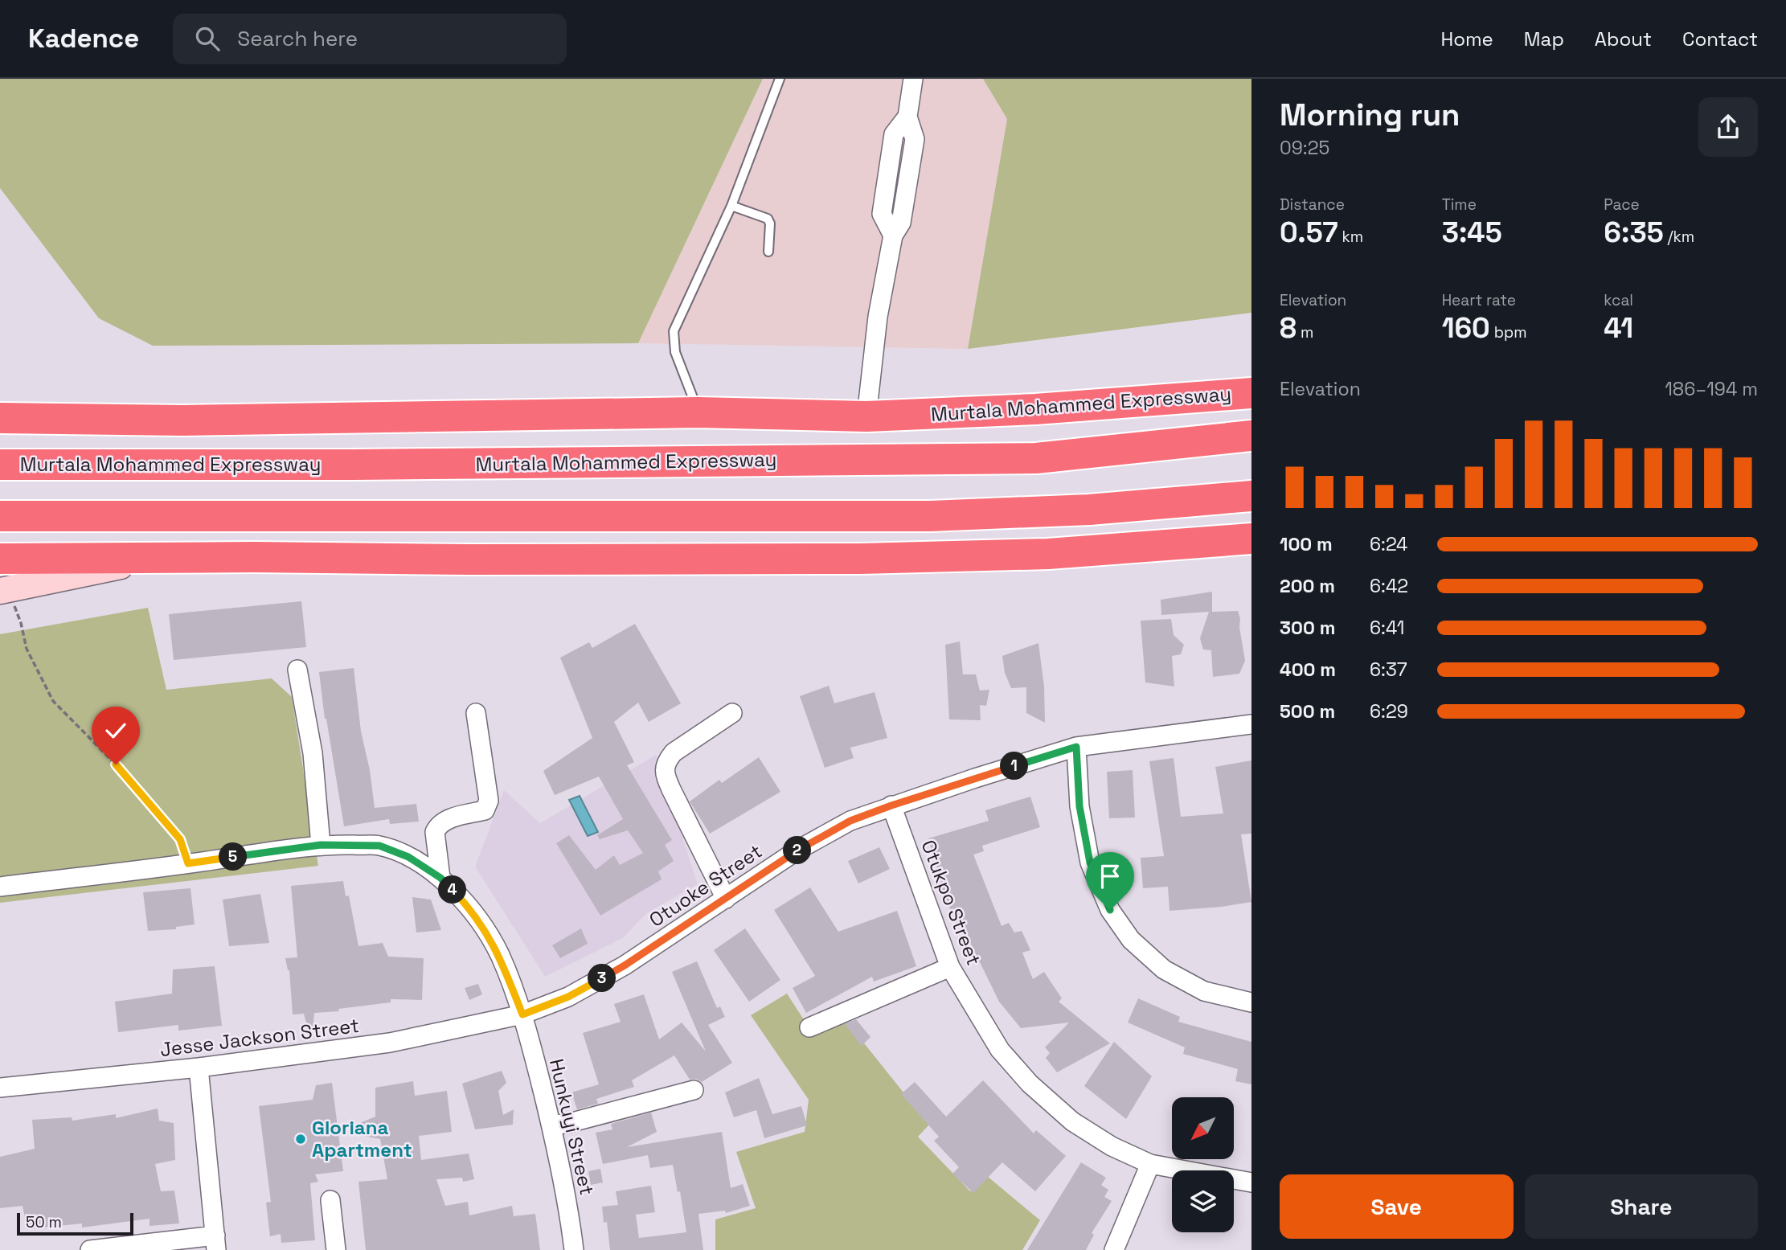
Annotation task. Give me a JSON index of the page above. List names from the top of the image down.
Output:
{
  "streets": {
    "highway": ["Murtala Mohammed Expressway"],
    "street": [
      "Otuoke Street",
      "Otukpo Street",
      "Jesse Jackson Street",
      "Hunkuyi Street"
    ]
  },
  "crossings": [
    ["Otuoke Street", "Otukpo Street"],
    ["Otuoke Street", "Jesse Jackson Street"],
    ["Otuoke Street", "Hunkuyi Street"],
    ["Jesse Jackson Street", "Hunkuyi Street"]
  ],
  "places": ["Gloriana Apartment"],
  "scale_bar": "50 m",
  "north": "bottom left",
  "page": {
    "header": "Kadence",
    "search": "Search here",
    "nav": [
      "Home",
      "Map",
      "About",
      "Contact"
    ],
    "heading": ["Morning run", "09:25"],
    "stats": [
      ["Distance", "0.57 km"],
      ["Time", "3:45"],
      ["Pace", "6:35 /km"],
      ["Elevation", "8 m"],
      ["Heart rate", "160 bpm"],
      ["kcal", "41"]
    ],
    "chart": ["Elevation", "186–194 m"],
    "list": [
      {
        "name": "100 m",
        "note": "6:24"
      },
      {
        "name": "200 m",
        "note": "6:42"
      },
      {
        "name": "300 m",
        "note": "6:41"
      },
      {
        "name": "400 m",
        "note": "6:37"
      },
      {
        "name": "500 m",
        "note": "6:29"
      }
    ],
    "pins": [
      "1",
      "2",
      "5",
      "4",
      "3"
    ],
    "buttons": ["Save", "Share"],
    "scale": "50 m"
  }
}
